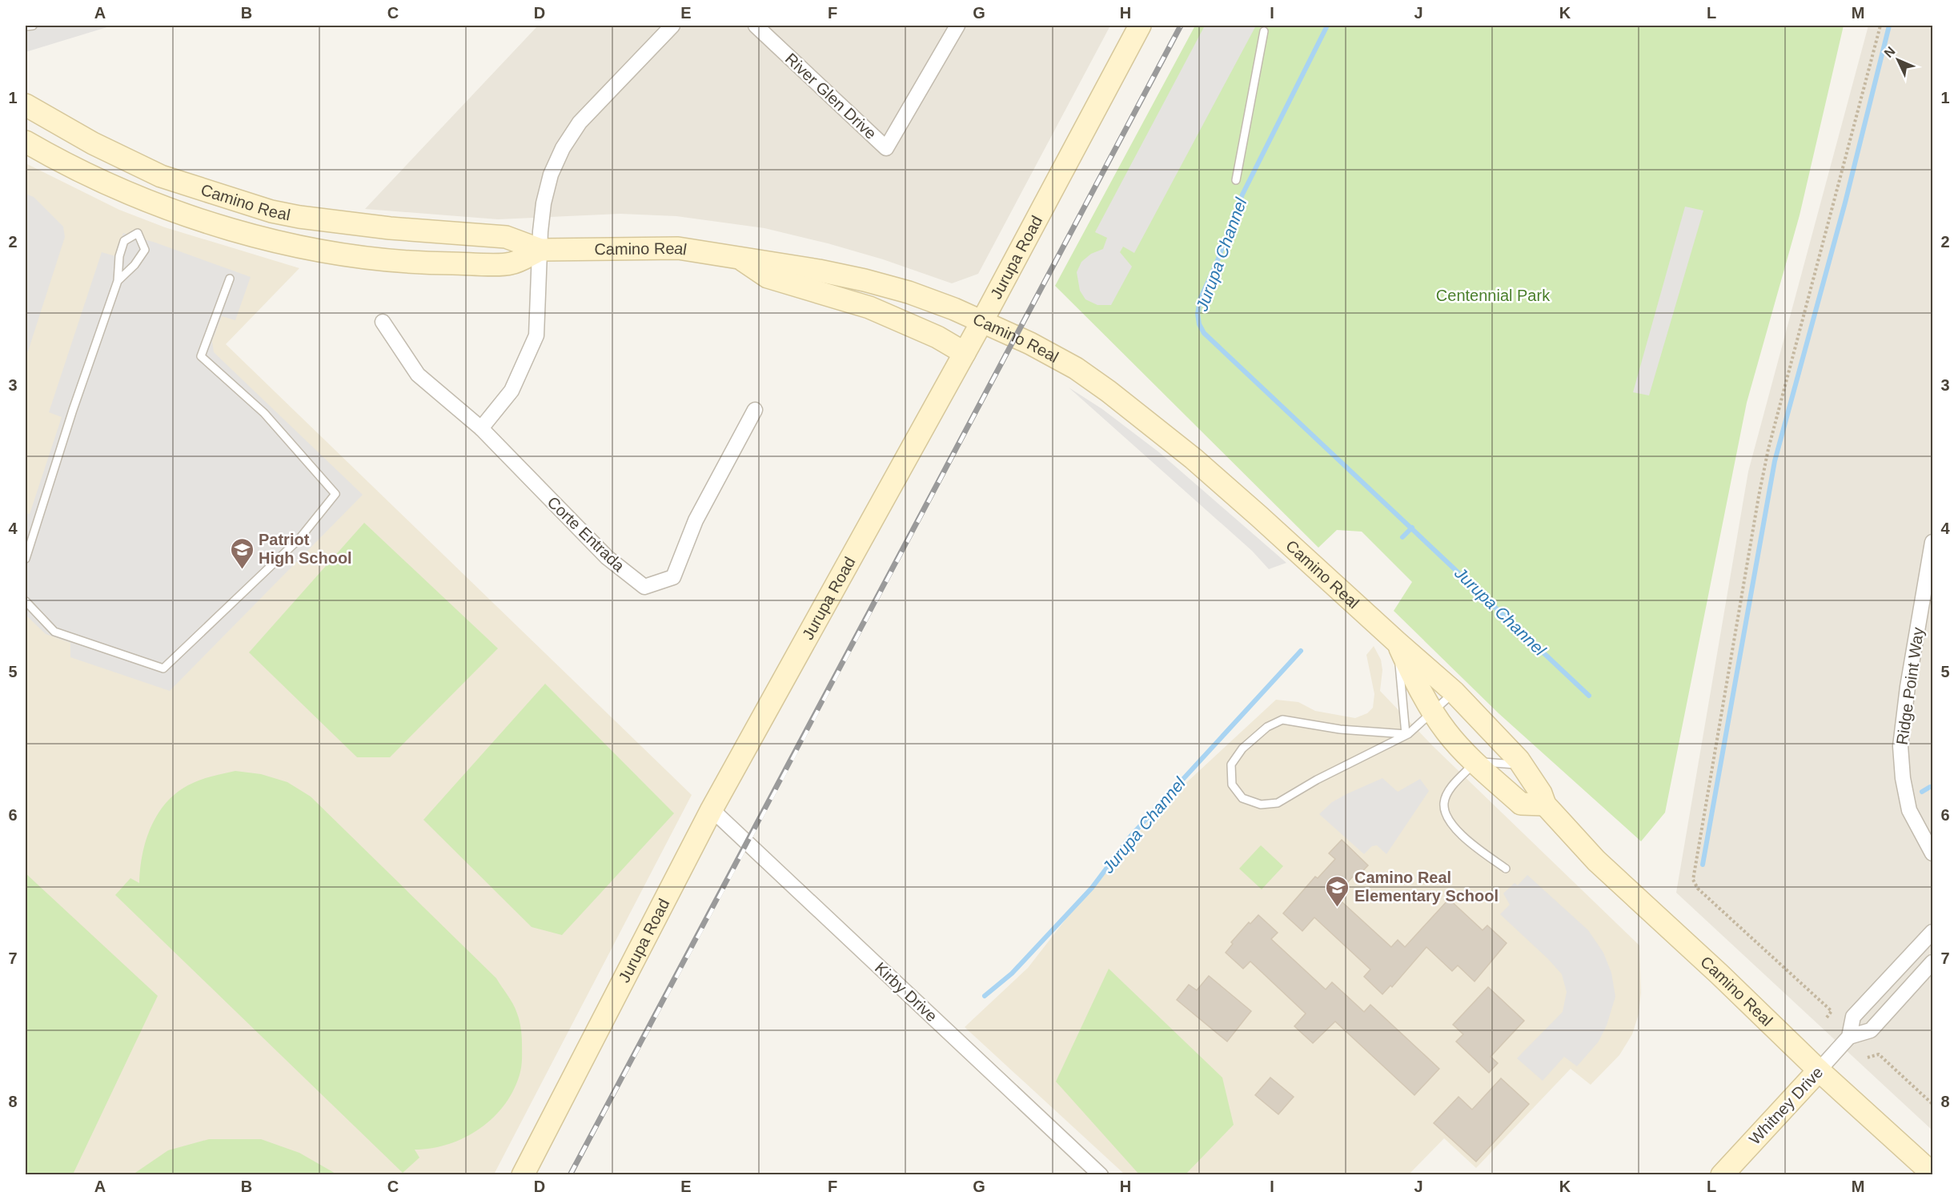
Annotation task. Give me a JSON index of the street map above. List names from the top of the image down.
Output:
{
  "streets": {
    "main road": ["Camino Real", "Jurupa Road", "Whitney Drive"],
    "street": [
      "River Glen Drive",
      "Corte Entrada",
      "Ridge Point Way",
      "Kirby Drive"
    ]
  },
  "crossings": [
    ["Camino Real", "Jurupa Road"],
    ["Camino Real", "Whitney Drive"],
    ["Jurupa Road", "Kirby Drive"]
  ],
  "water": ["Jurupa Channel"],
  "parks": ["Centennial Park"],
  "places": {
    "school or university": ["Patriot High School", "Camino Real Elementary School"]
  },
  "north": "top left",
  "grid": {
    "columns": [
      "A",
      "B",
      "C",
      "D",
      "E",
      "F",
      "G",
      "H",
      "I",
      "J",
      "K",
      "L",
      "M"
    ],
    "rows": [
      "1",
      "2",
      "3",
      "4",
      "5",
      "6",
      "7",
      "8"
    ]
  }
}
